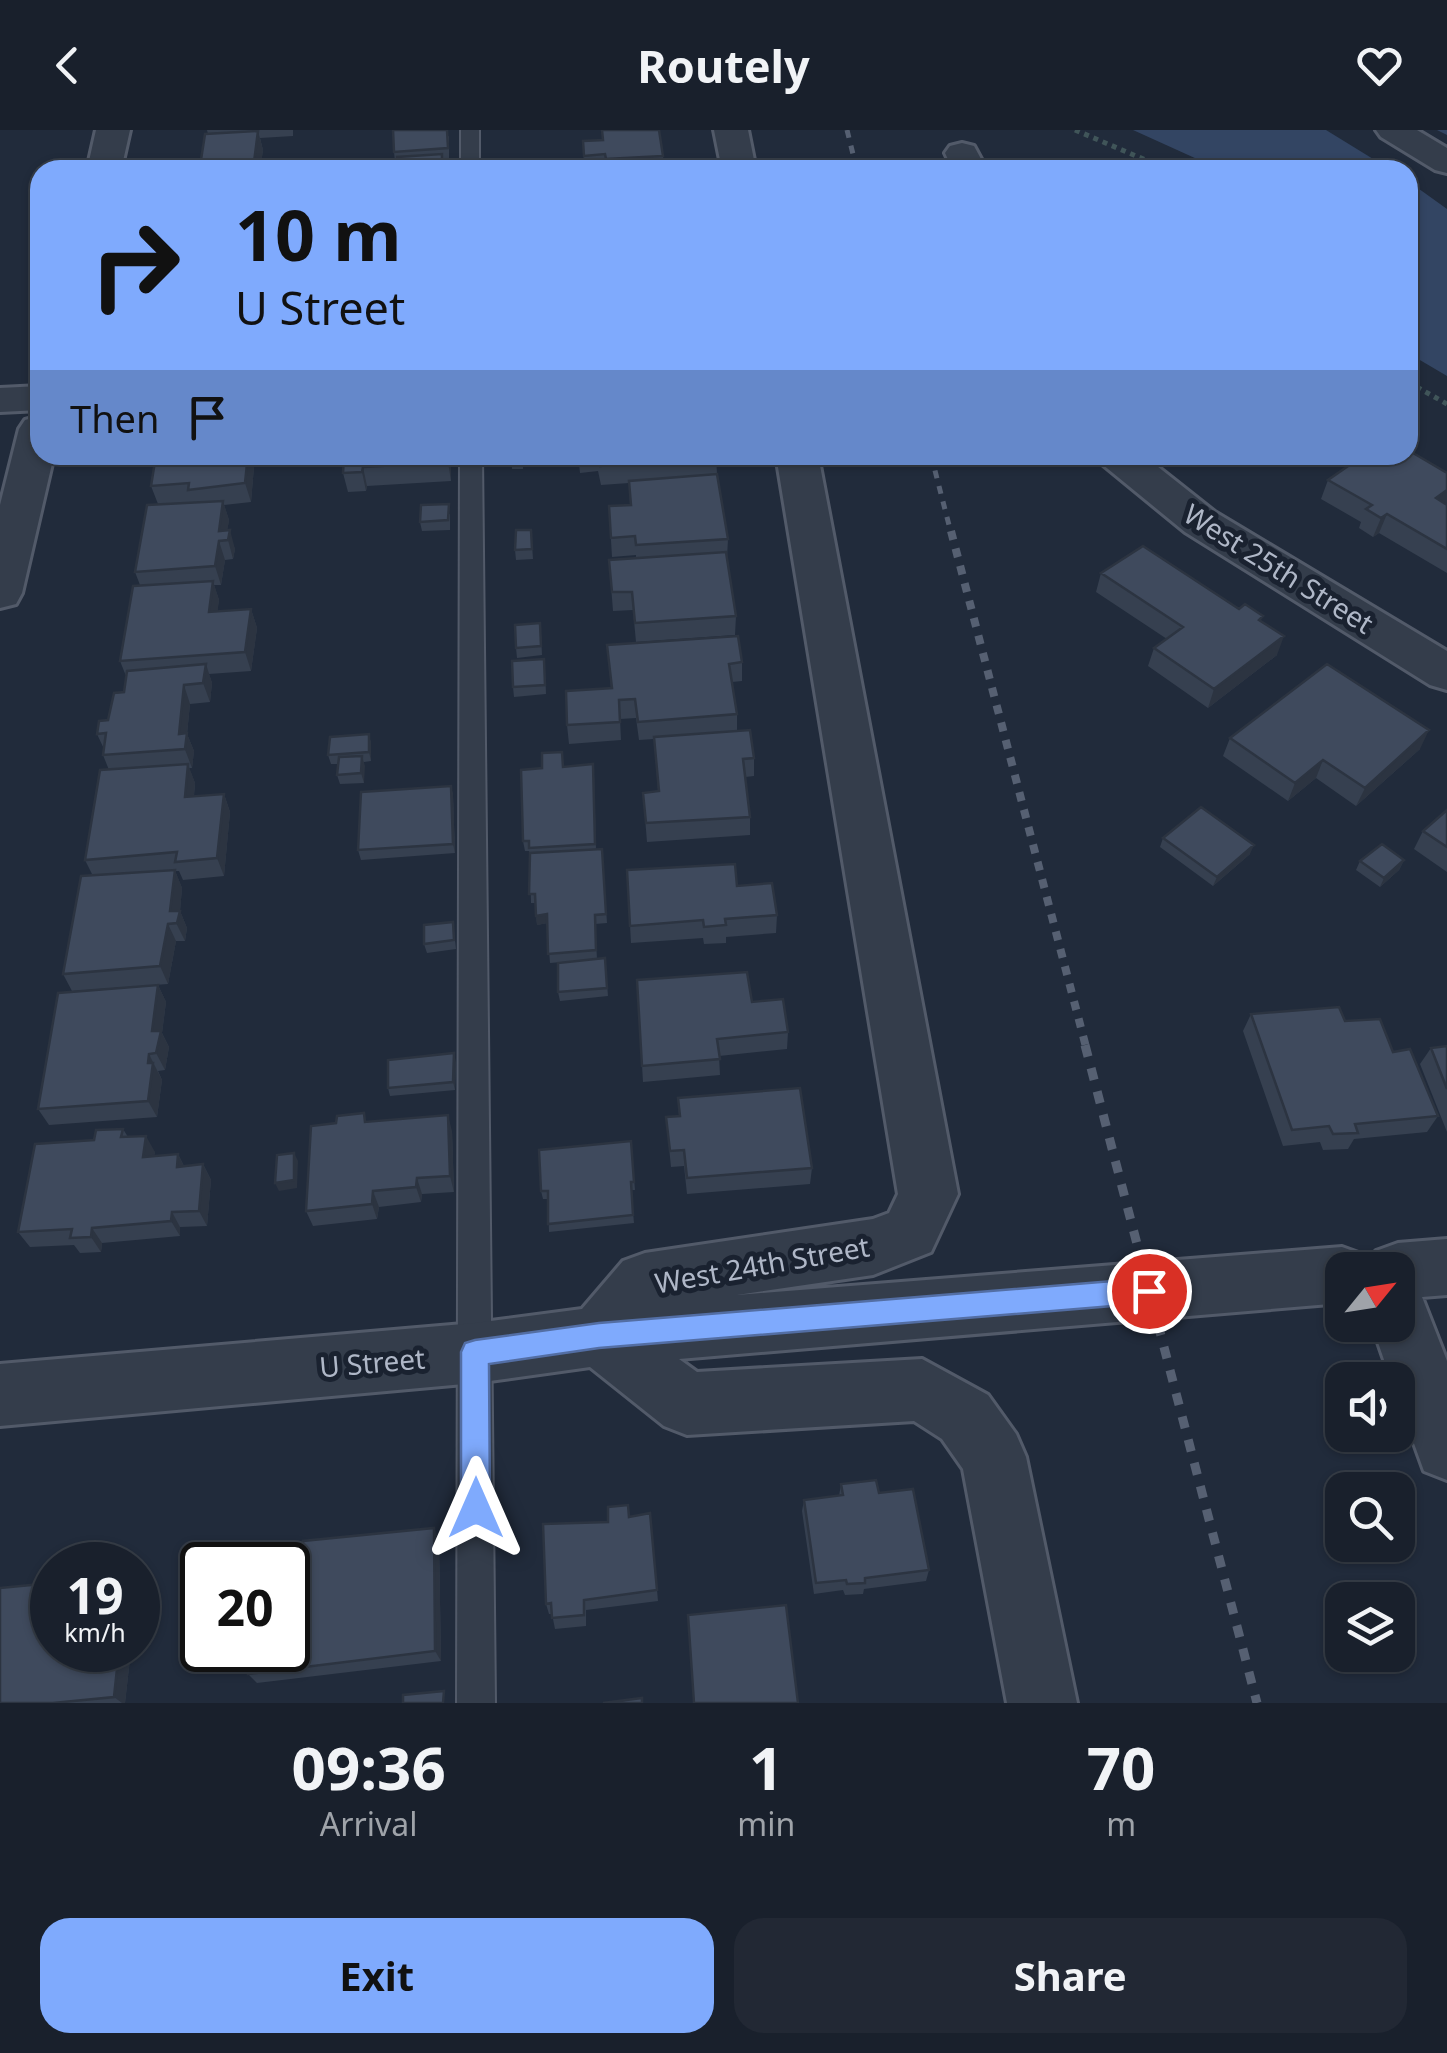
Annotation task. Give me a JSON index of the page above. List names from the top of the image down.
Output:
{
  "streets": {
    "street": ["West 25th Street", "West 24th Street", "U Street"]
  },
  "crossings": [
    ["West 24th Street", "U Street"]
  ],
  "north": "top right",
  "page": {
    "header": "Routely",
    "turn": ["10 m", "U Street"],
    "then": "Then",
    "speed": "19 km/h",
    "limit": "20",
    "eta": [
      "09:36",
      "Arrival",
      "1",
      "min",
      "70",
      "m"
    ],
    "buttons": ["Exit", "Share"]
  }
}
